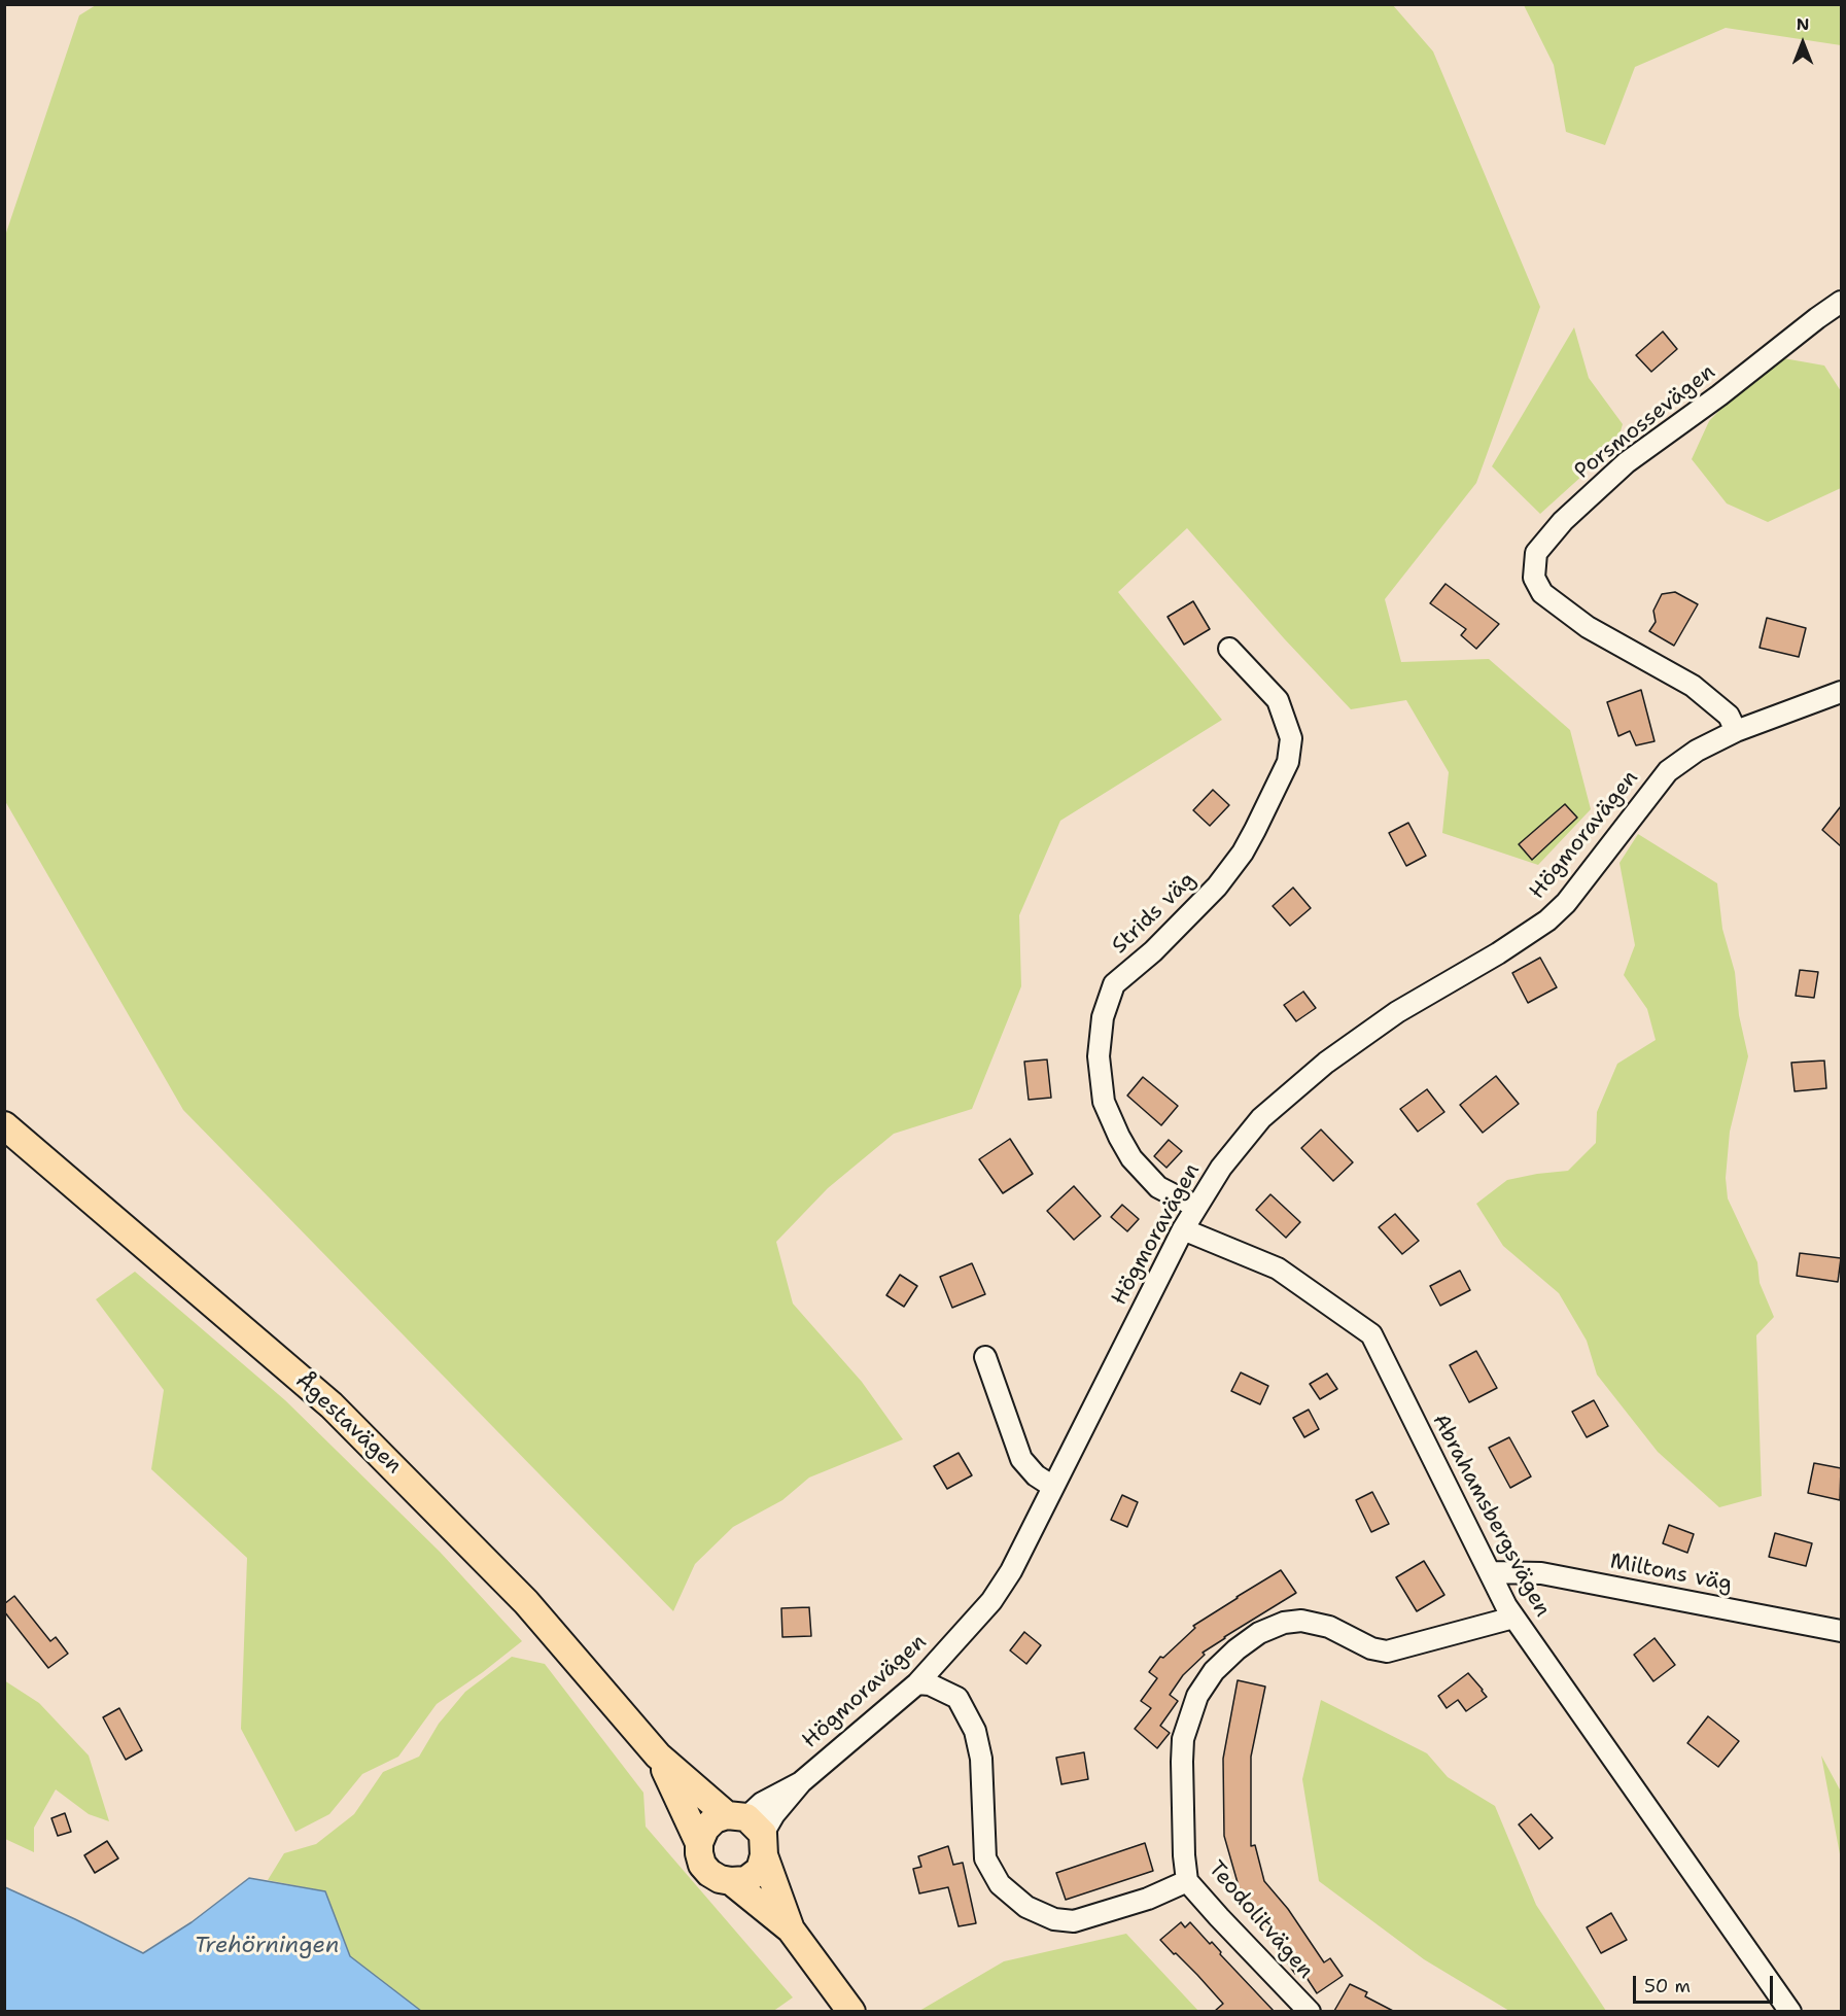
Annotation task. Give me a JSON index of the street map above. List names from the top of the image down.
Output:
{
  "streets": {
    "main road": ["Ågestavägen"],
    "street": [
      "Porsmossevägen",
      "Högmoravägen",
      "Strids väg",
      "Abrahamsbergsvägen",
      "Miltons väg",
      "Teodolitvägen"
    ]
  },
  "crossings": [
    ["Porsmossevägen", "Högmoravägen"],
    ["Högmoravägen", "Strids väg"],
    ["Högmoravägen", "Ågestavägen"],
    ["Högmoravägen", "Abrahamsbergsvägen"],
    ["Abrahamsbergsvägen", "Miltons väg"],
    ["Abrahamsbergsvägen", "Teodolitvägen"]
  ],
  "water": ["Trehörningen"],
  "scale_bar": "50 m",
  "north": "top"
}
